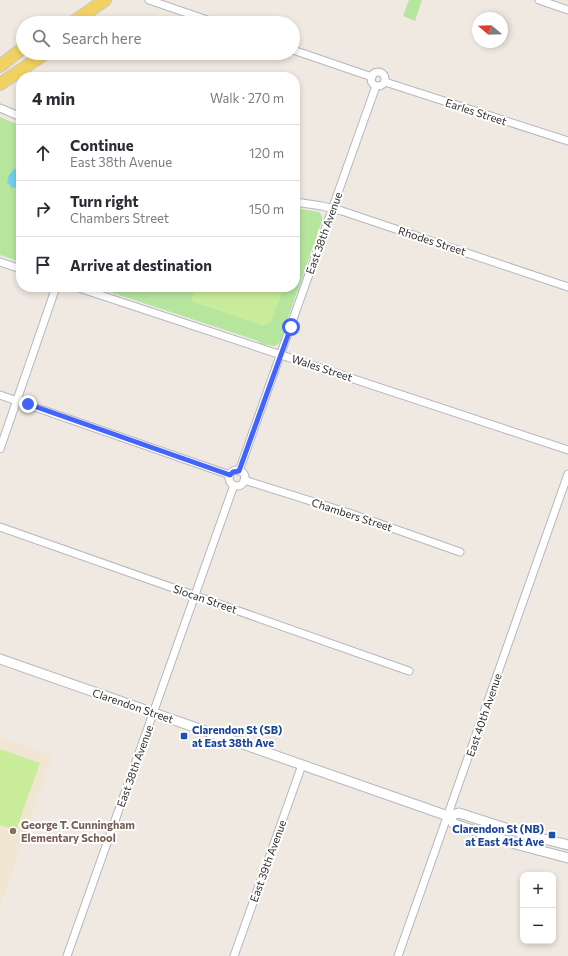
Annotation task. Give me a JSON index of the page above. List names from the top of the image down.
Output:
{
  "streets": {
    "street": [
      "Earles Street",
      "East 38th Avenue",
      "Rhodes Street",
      "Wales Street",
      "Chambers Street",
      "Slocan Street",
      "Clarendon Street",
      "East 40th Avenue",
      "East 39th Avenue"
    ]
  },
  "crossings": [
    ["Earles Street", "East 38th Avenue"],
    ["East 38th Avenue", "Rhodes Street"],
    ["East 38th Avenue", "Wales Street"],
    ["East 38th Avenue", "Chambers Street"],
    ["East 38th Avenue", "Slocan Street"],
    ["East 38th Avenue", "Clarendon Street"],
    ["Clarendon Street", "East 40th Avenue"],
    ["Clarendon Street", "East 39th Avenue"]
  ],
  "places": {
    "transit": ["Clarendon St (SB) at East 38th Ave", "Clarendon St (NB) at East 41st Ave"],
    "other": ["George T. Cunningham Elementary School"]
  },
  "north": "left",
  "page": {
    "search": "Search here",
    "heading": ["4 min", "Walk · 270 m"],
    "list": [
      ["Continue", "East 38th Avenue", "120 m"],
      ["Turn right", "Chambers Street", "150 m"],
      "Arrive at destination"
    ],
    "map_buttons": ["+", "−"]
  }
}
